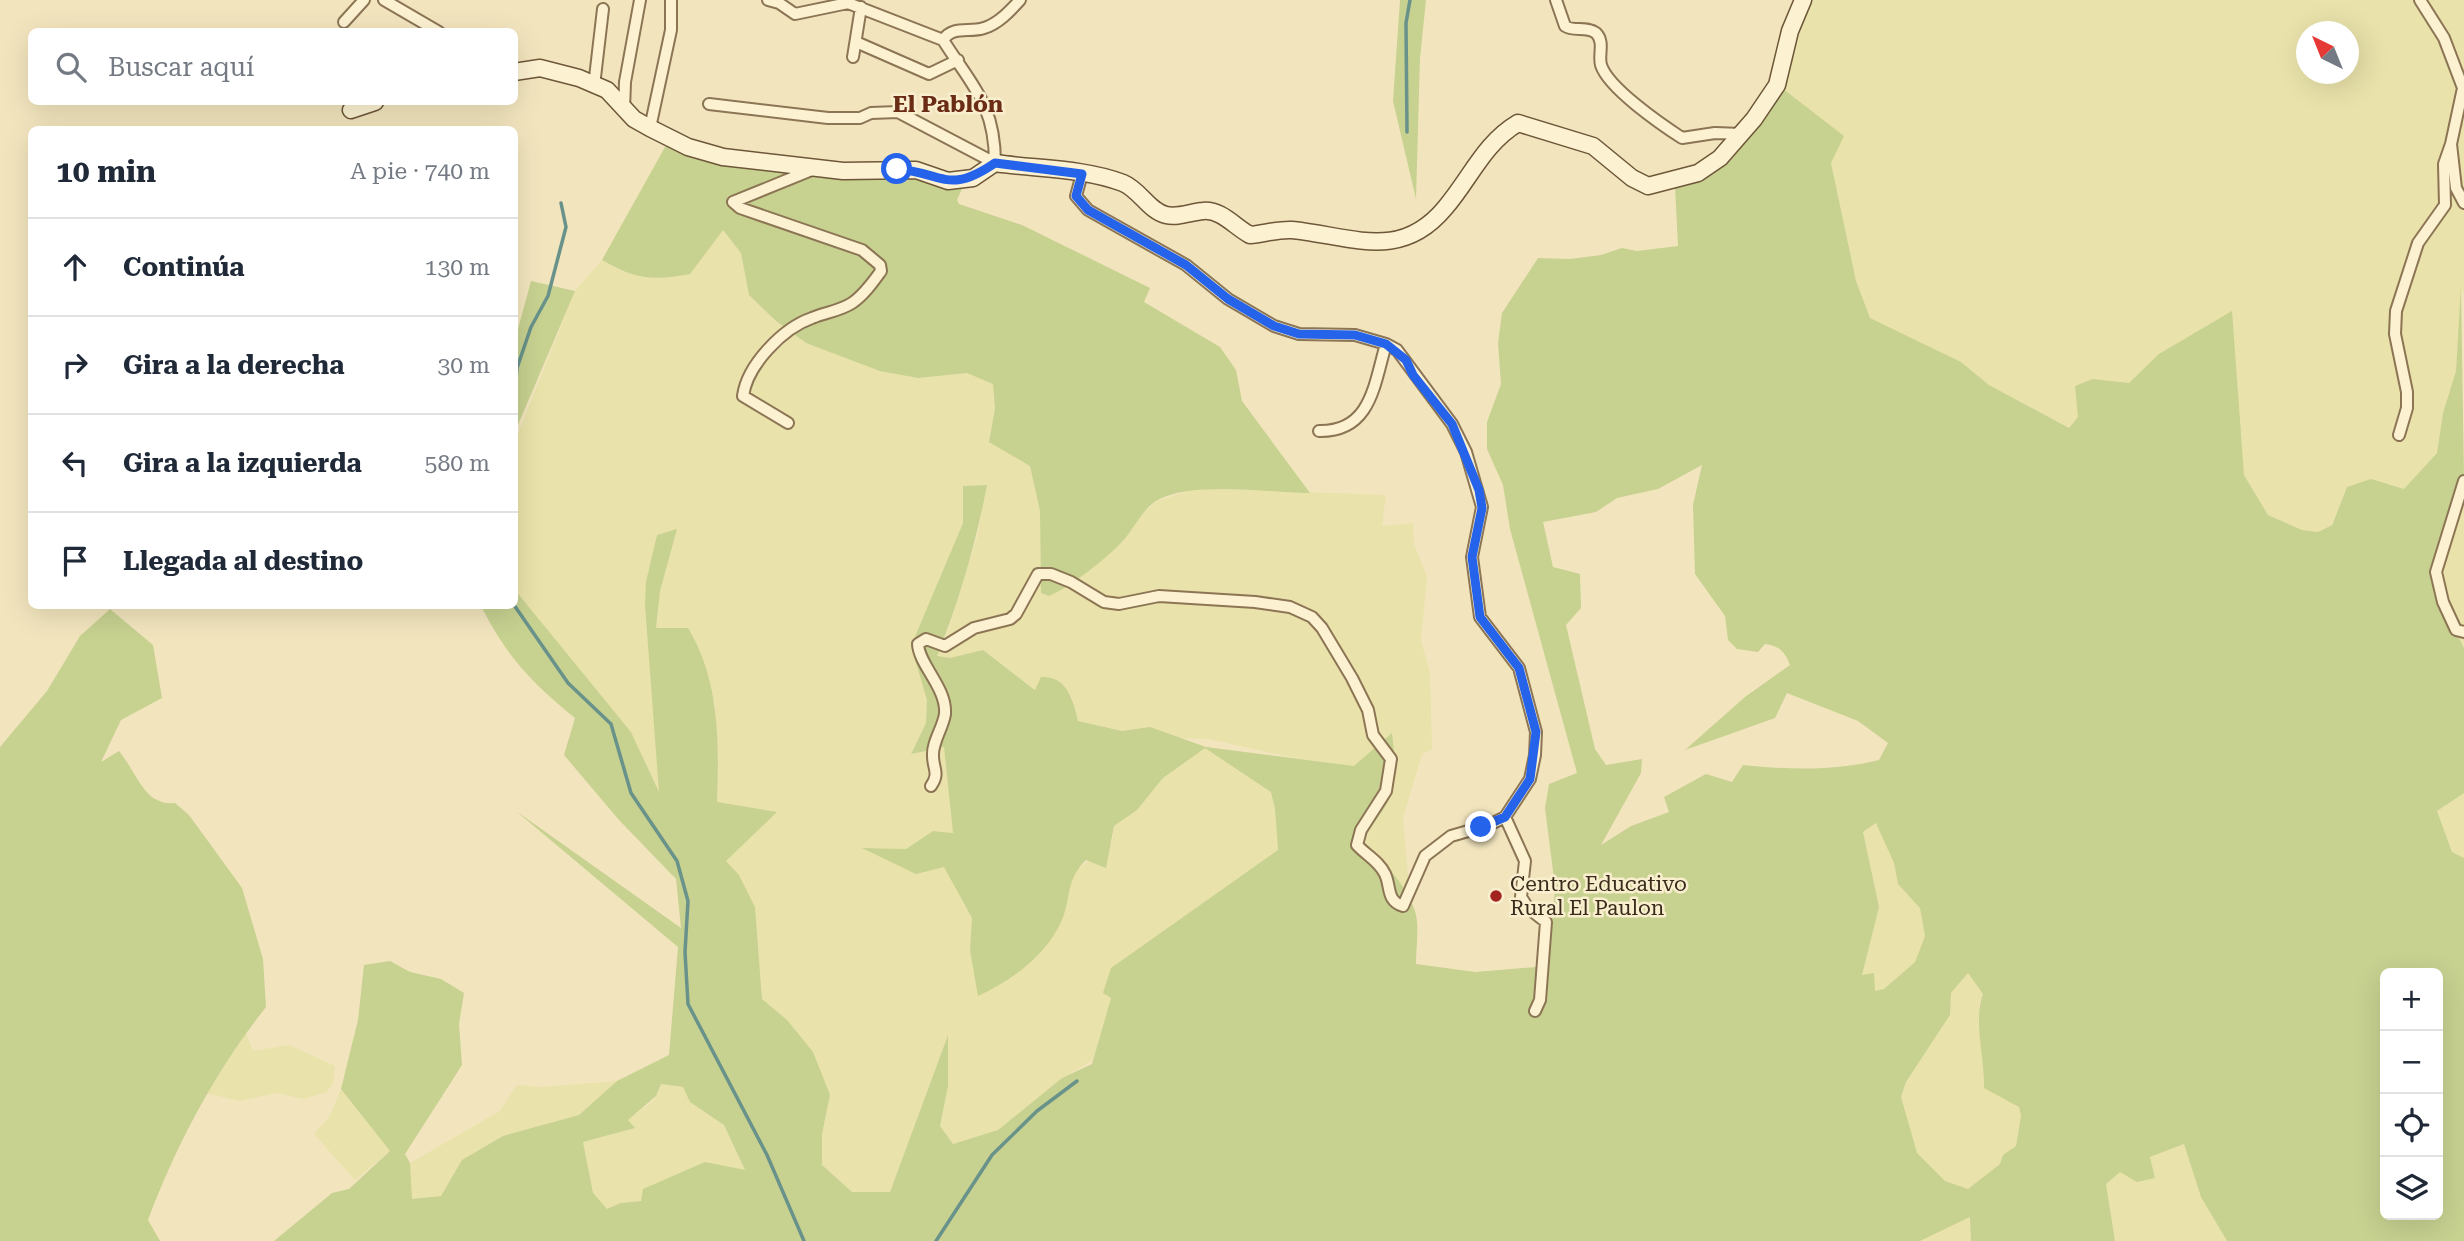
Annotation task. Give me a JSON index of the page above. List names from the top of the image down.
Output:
{
  "districts": ["El Pablón"],
  "places": ["Centro Educativo Rural El Paulon"],
  "north": "top left",
  "page": {
    "search": "Buscar aquí",
    "heading": ["10 min", "A pie · 740 m"],
    "list": [
      ["Continúa", "130 m"],
      ["Gira a la derecha", "30 m"],
      ["Gira a la izquierda", "580 m"],
      "Llegada al destino"
    ],
    "map_buttons": ["+", "−"]
  }
}
